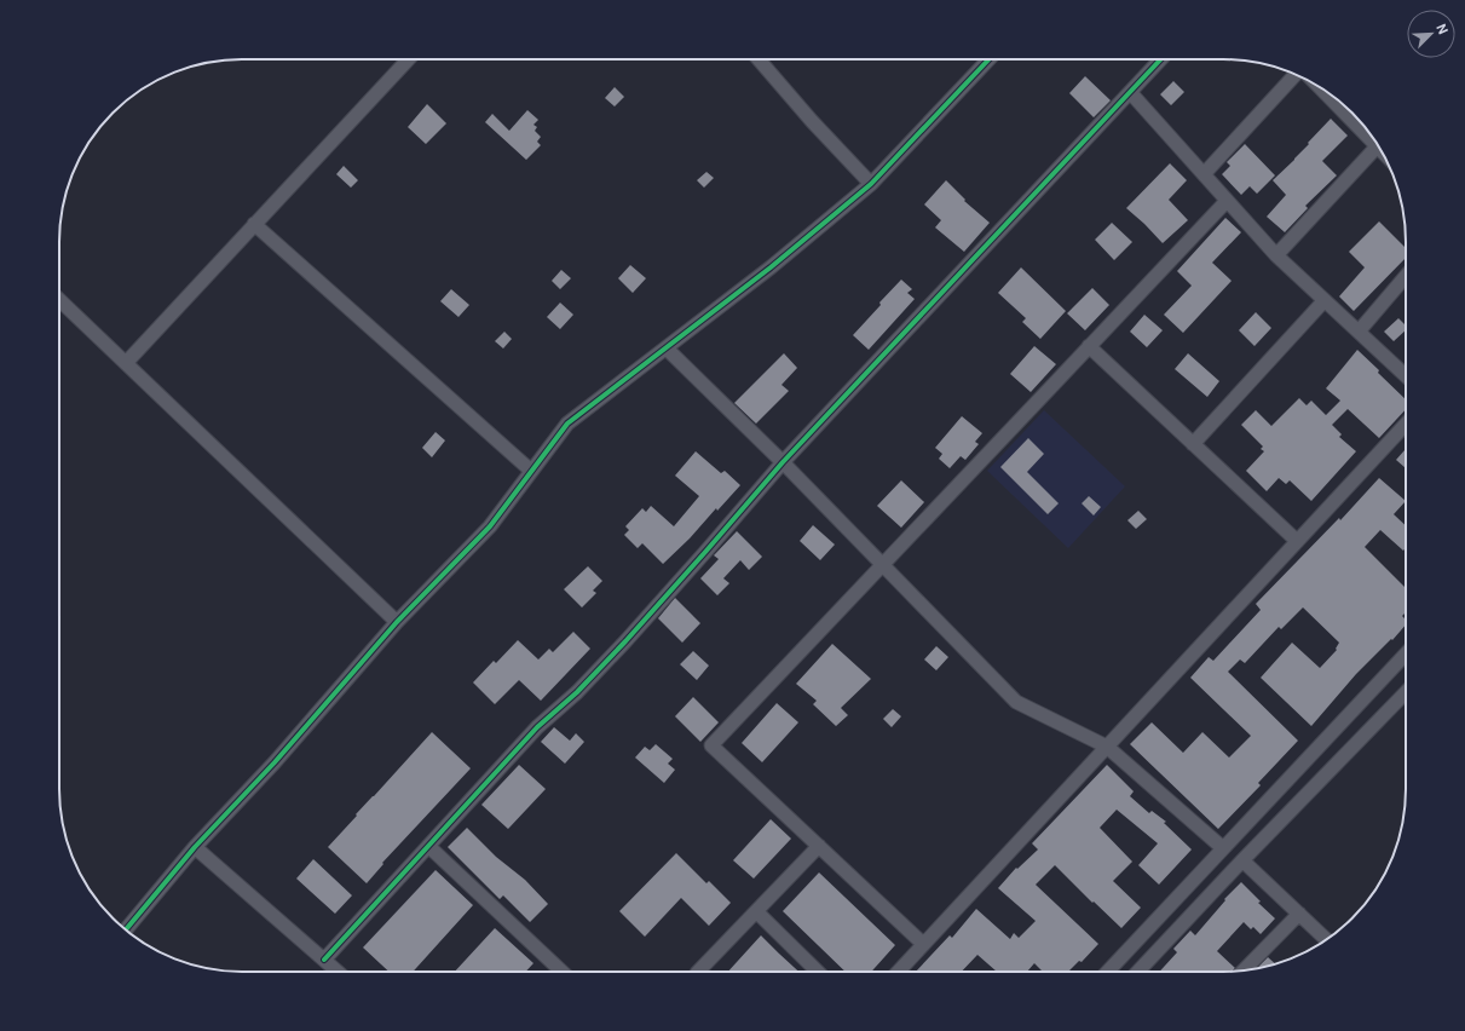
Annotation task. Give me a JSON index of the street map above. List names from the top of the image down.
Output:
{
  "north": "top right"
}
